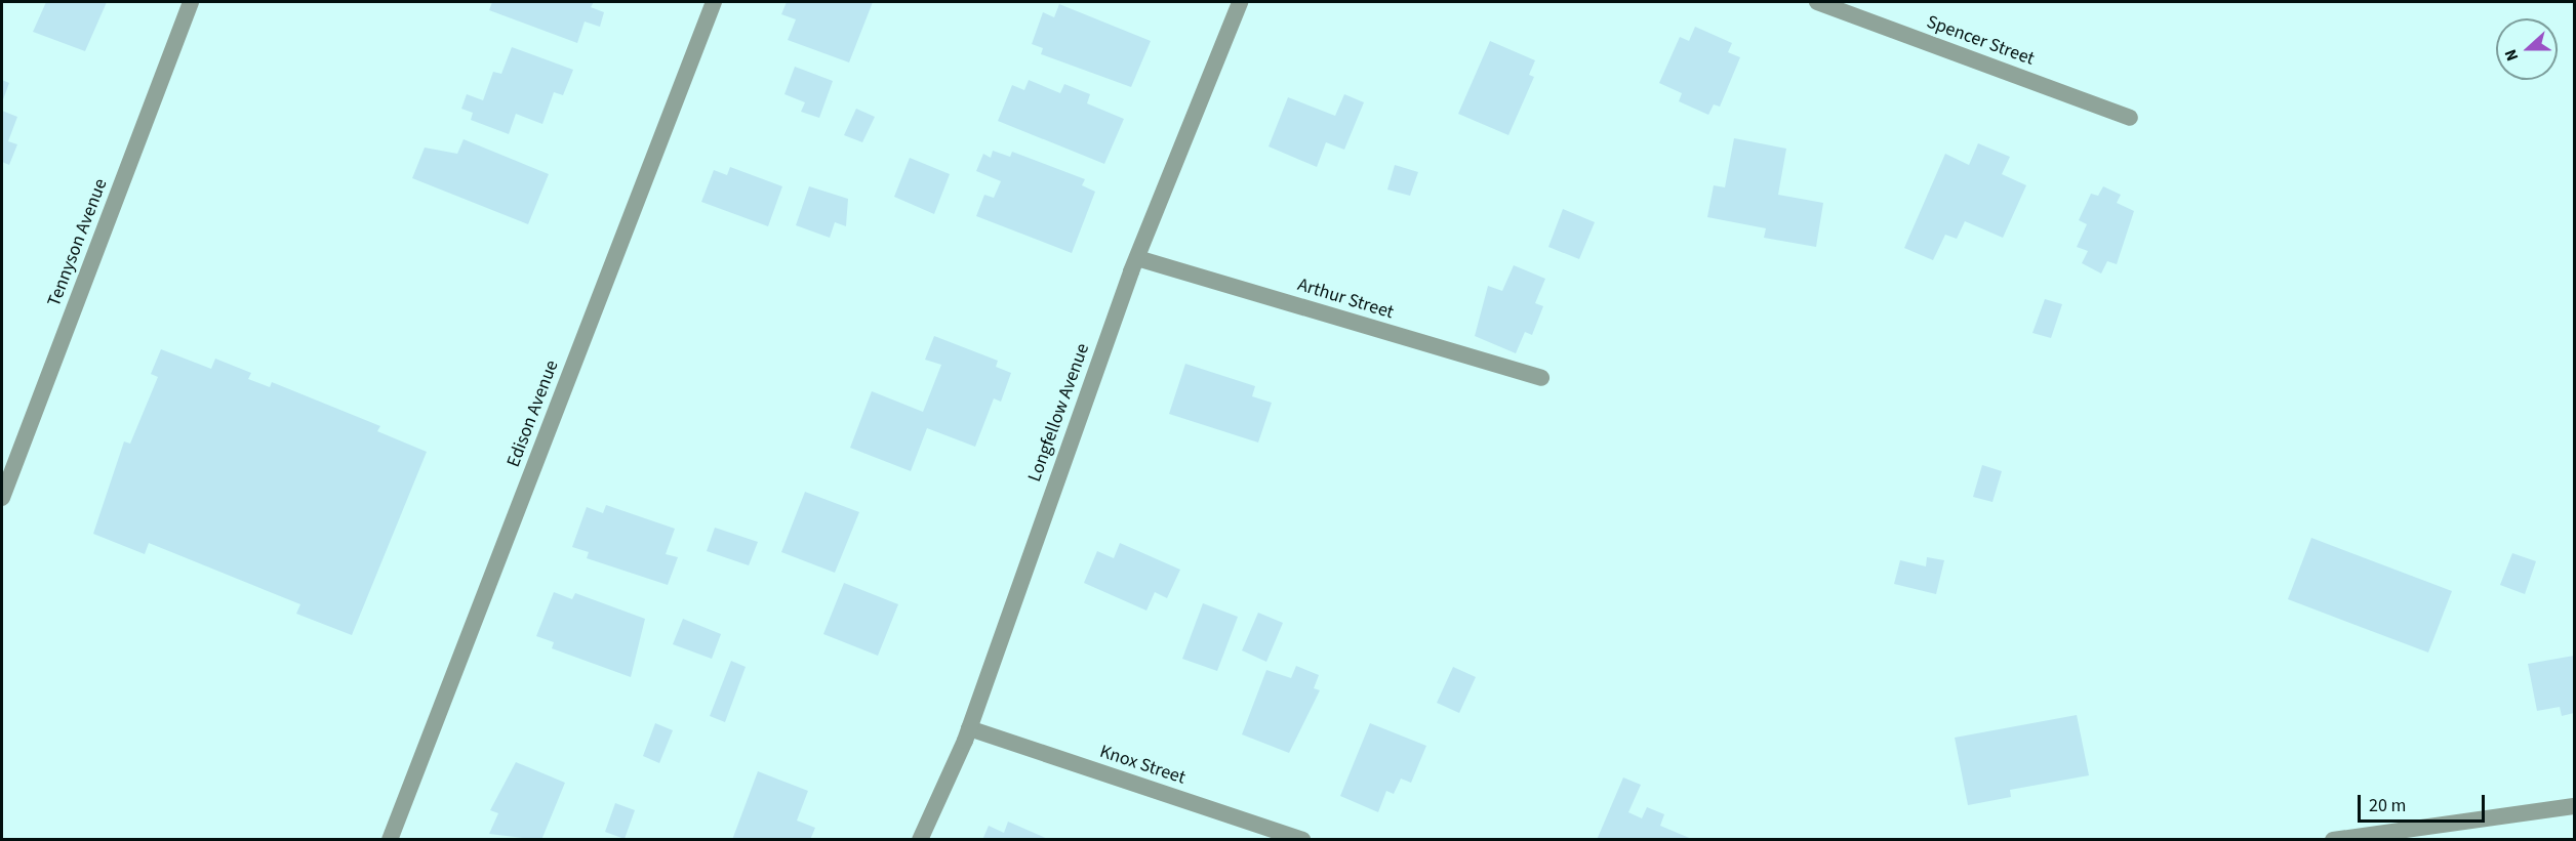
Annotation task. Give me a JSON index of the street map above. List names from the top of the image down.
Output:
{
  "streets": {
    "street": [
      "Spencer Street",
      "Tennyson Avenue",
      "Arthur Street",
      "Longfellow Avenue",
      "Edison Avenue",
      "Knox Street"
    ]
  },
  "crossings": [
    ["Arthur Street", "Longfellow Avenue"],
    ["Longfellow Avenue", "Knox Street"]
  ],
  "scale_bar": "20 m",
  "north": "left"
}
